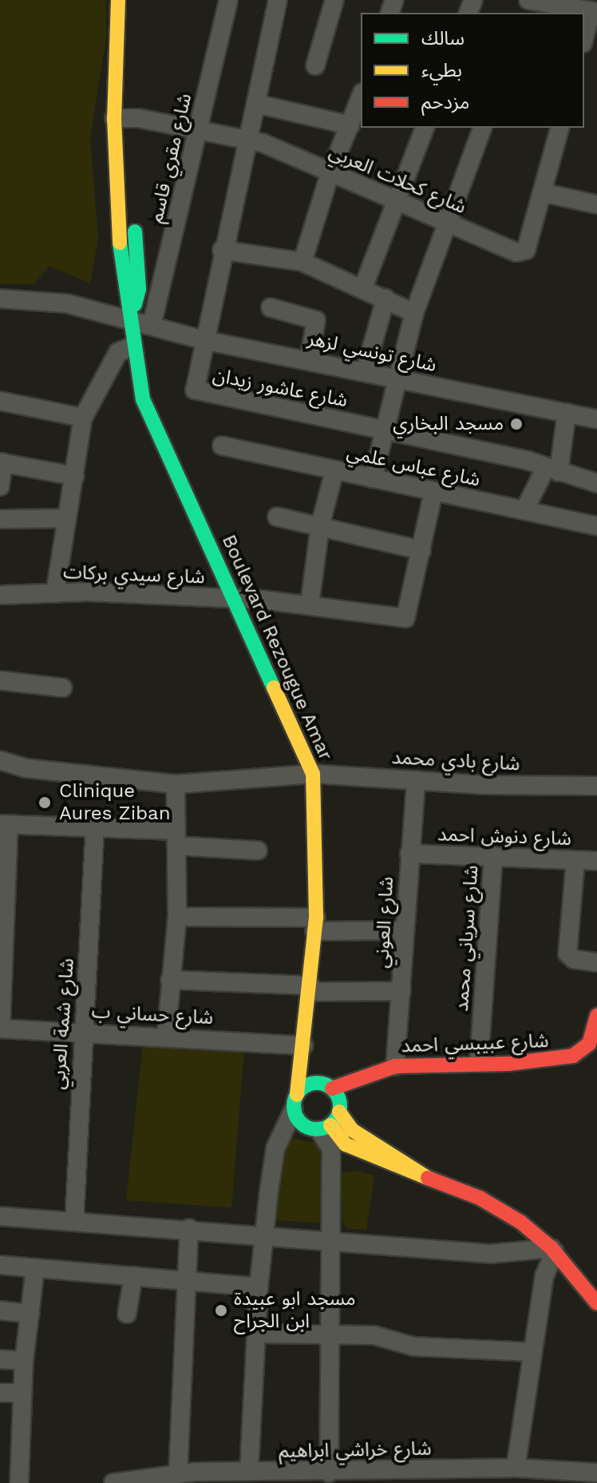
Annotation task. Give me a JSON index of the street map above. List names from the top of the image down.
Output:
{
  "streets": {
    "main road": ["Boulevard Rezougue Amar", "شارع عبيبسي احمد"],
    "street": [
      "شارع مقري قاسم",
      "شارع كحلات العربي",
      "شارع تونسي لزهر",
      "شارع عاشور زيدان",
      "شارع عباس علمي",
      "شارع سيدي بركات",
      "شارع بادي محمد",
      "شارع دنوش احمد",
      "شارع العوني",
      "شارع سرياني محمد",
      "شارع حساني ب",
      "شارع شمة العربي",
      "شارع خراشي ابراهيم"
    ]
  },
  "crossings": [
    ["شارع مقري قاسم", "شارع كحلات العربي"],
    ["شارع مقري قاسم", "شارع تونسي لزهر"],
    ["شارع مقري قاسم", "Boulevard Rezougue Amar"],
    ["شارع كحلات العربي", "شارع عاشور زيدان"],
    ["شارع كحلات العربي", "Boulevard Rezougue Amar"],
    ["شارع تونسي لزهر", "شارع عاشور زيدان"],
    ["شارع تونسي لزهر", "Boulevard Rezougue Amar"],
    ["شارع عباس علمي", "شارع سيدي بركات"],
    ["شارع سيدي بركات", "Boulevard Rezougue Amar"],
    ["Boulevard Rezougue Amar", "شارع بادي محمد"],
    ["Boulevard Rezougue Amar", "شارع حساني ب"],
    ["Boulevard Rezougue Amar", "شارع عبيبسي احمد"],
    ["شارع بادي محمد", "شارع العوني"],
    ["شارع دنوش احمد", "شارع العوني"],
    ["شارع دنوش احمد", "شارع سرياني محمد"],
    ["شارع العوني", "شارع عبيبسي احمد"],
    ["شارع سرياني محمد", "شارع عبيبسي احمد"],
    ["شارع حساني ب", "شارع شمة العربي"]
  ],
  "places": ["مسجد البخاري", "Clinique Aures Ziban", "مسجد ابو عبيدة ابن الجراح"],
  "legend": ["سالك", "بطيء", "مزدحم"]
}
